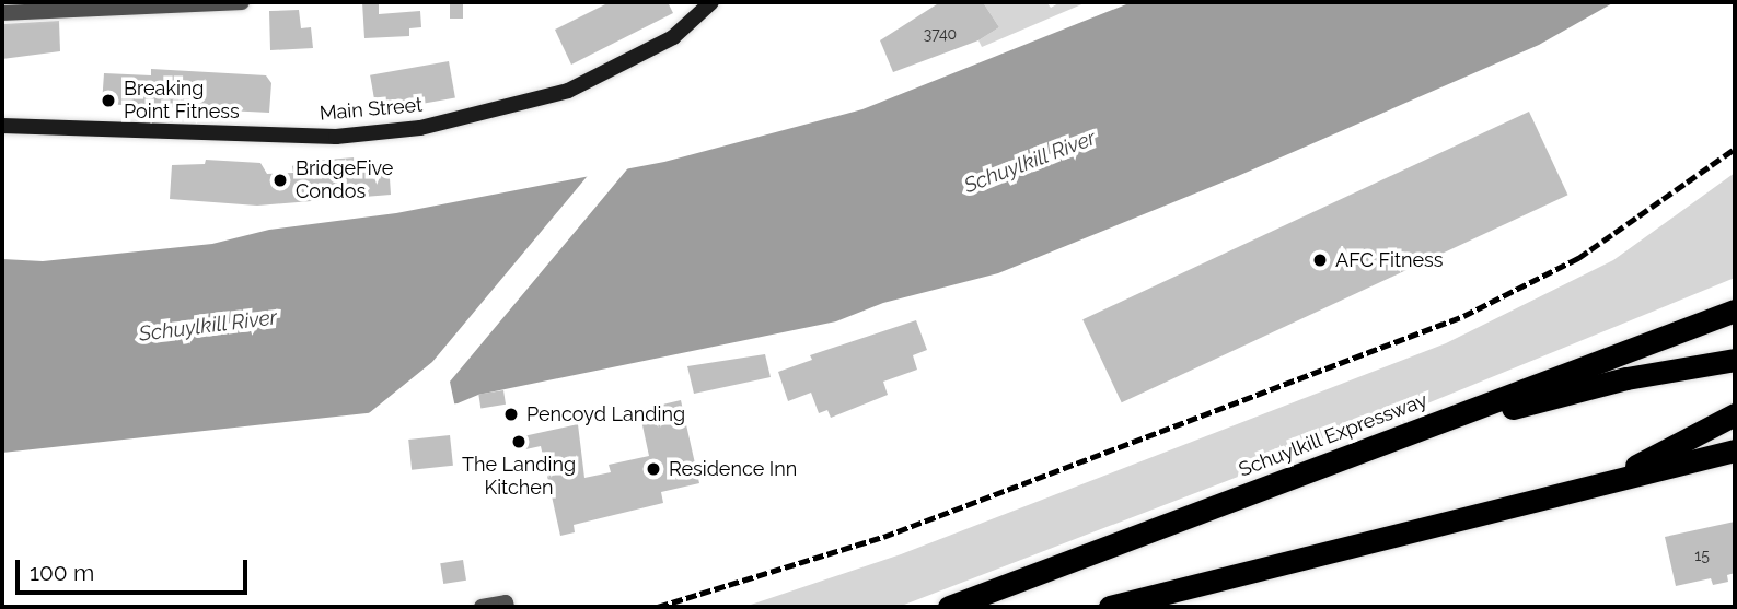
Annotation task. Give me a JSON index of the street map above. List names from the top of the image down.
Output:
{
  "streets": {
    "highway": ["Schuylkill Expressway"],
    "street": ["Main Street"]
  },
  "water": ["Schuylkill River"],
  "places": [
    "Breaking Point Fitness",
    "BridgeFive Condos",
    "AFC Fitness",
    "Pencoyd Landing",
    "The Landing Kitchen",
    "Residence Inn"
  ],
  "house_numbers": ["3740", "15"],
  "scale_bar": "100 m"
}
